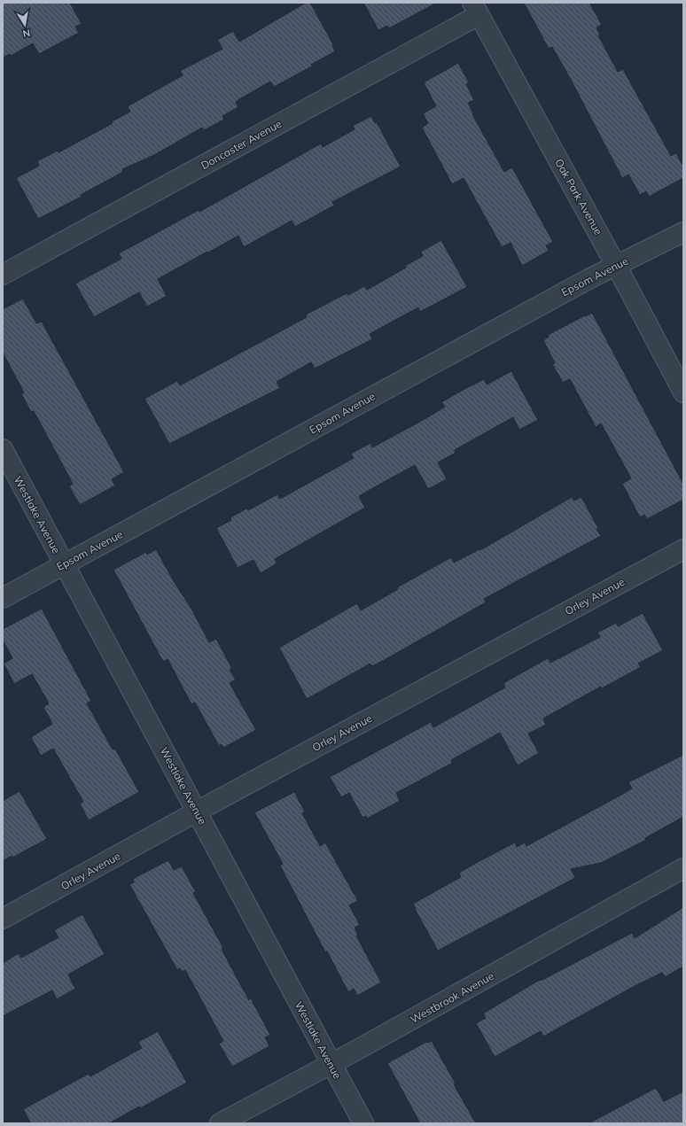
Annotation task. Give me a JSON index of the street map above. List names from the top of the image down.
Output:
{
  "streets": {
    "street": [
      "Doncaster Avenue",
      "Oak Park Avenue",
      "Epsom Avenue",
      "Westlake Avenue",
      "Orley Avenue",
      "Westbrook Avenue"
    ]
  },
  "crossings": [
    ["Doncaster Avenue", "Oak Park Avenue"],
    ["Oak Park Avenue", "Epsom Avenue"],
    ["Epsom Avenue", "Westlake Avenue"],
    ["Westlake Avenue", "Orley Avenue"],
    ["Westlake Avenue", "Westbrook Avenue"]
  ],
  "north": "bottom"
}
